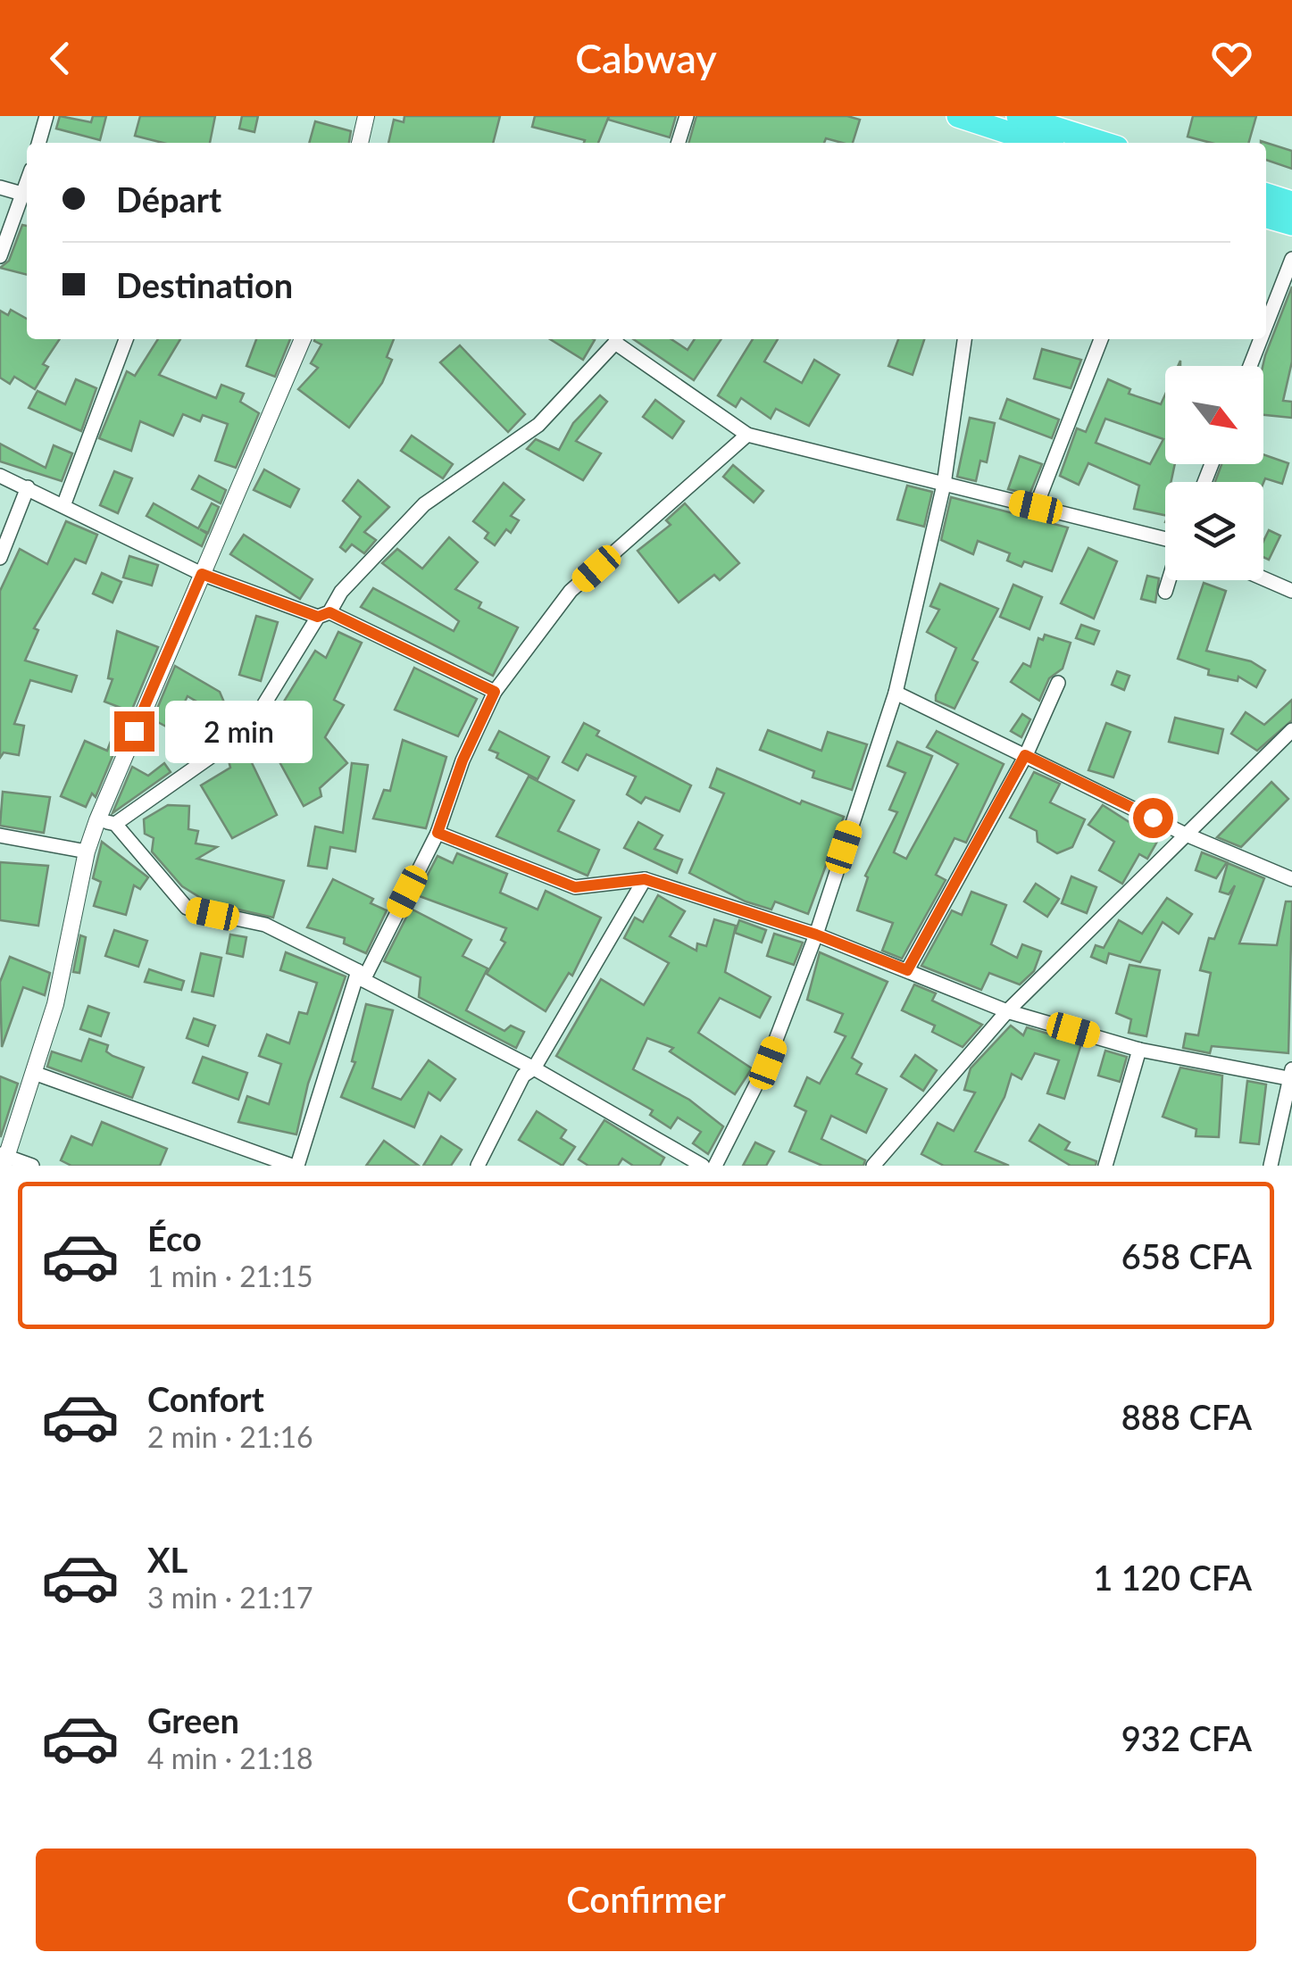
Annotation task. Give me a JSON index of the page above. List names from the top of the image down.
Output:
{
  "north": "bottom right",
  "page": {
    "header": "Cabway",
    "banner": ["Départ", "Destination"],
    "bubble": "2 min",
    "list": [
      {
        "name": "Éco",
        "note": "1 min · 21:15",
        "value": "658 CFA"
      },
      {
        "name": "Confort",
        "note": "2 min · 21:16",
        "value": "888 CFA"
      },
      {
        "name": "XL",
        "note": "3 min · 21:17",
        "value": "1 120 CFA"
      },
      {
        "name": "Green",
        "note": "4 min · 21:18",
        "value": "932 CFA"
      }
    ],
    "buttons": "Confirmer"
  }
}
